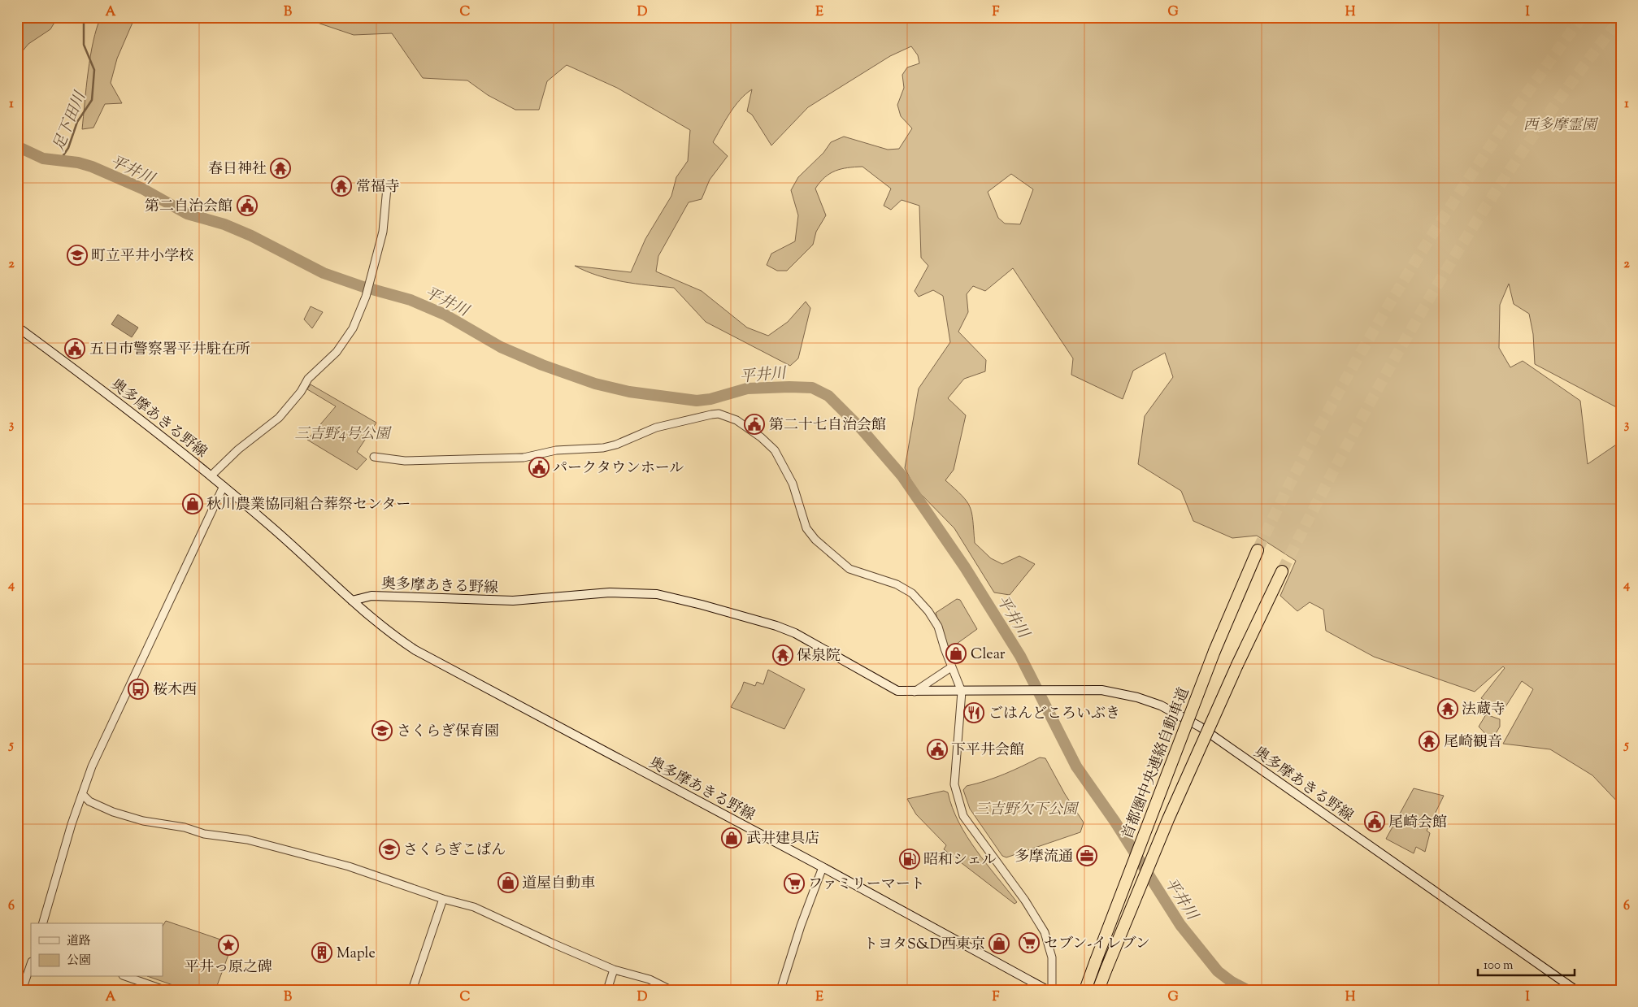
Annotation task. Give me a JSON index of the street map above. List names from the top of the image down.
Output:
{
  "streets": {
    "highway": ["首都圏中央連絡自動車道"],
    "main road": ["奥多摩あきる野線"]
  },
  "water": ["足下田川", "平井川"],
  "parks": ["西多摩霊園", "三吉野4号公園", "三吉野欠下公園"],
  "places": {
    "temple": [
      "春日神社",
      "常福寺",
      "保泉院",
      "法蔵寺",
      "尾崎観音"
    ],
    "public building": [
      "第二自治会館",
      "五日市警察署平井駐在所",
      "第二十七自治会館",
      "パークタウンホール",
      "下平井会館",
      "尾崎会館"
    ],
    "school or university": ["町立平井小学校", "さくらぎ保育園", "さくらぎこぱん"],
    "shop": [
      "秋川農業協同組合葬祭センター",
      "Clear",
      "武井建具店",
      "道屋自動車",
      "トヨタS&D西東京"
    ],
    "bus stop": ["桜木西"],
    "restaurant": ["ごはんどころいぶき"],
    "office": ["多摩流通"],
    "fuel station": ["昭和シェル"],
    "supermarket": ["ファミリーマート", "セブン-イレブン"],
    "place": ["平井っ原之碑"],
    "building": ["Maple"]
  },
  "legend": ["道路", "公園"],
  "scale_bar": "100 m",
  "grid": {
    "columns": [
      "A",
      "B",
      "C",
      "D",
      "E",
      "F",
      "G",
      "H",
      "I"
    ],
    "rows": [
      "1",
      "2",
      "3",
      "4",
      "5",
      "6"
    ]
  }
}
